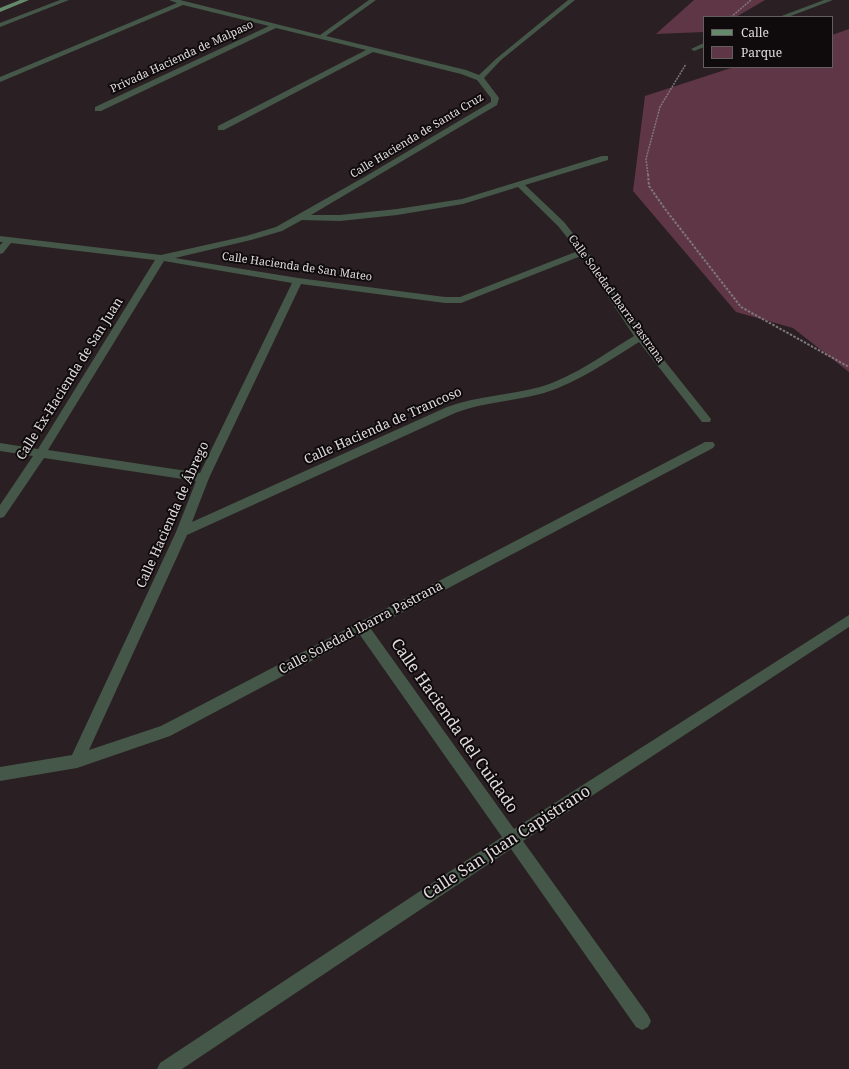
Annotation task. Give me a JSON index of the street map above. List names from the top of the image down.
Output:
{
  "streets": {
    "street": [
      "Privada Hacienda de Malpaso",
      "Calle Hacienda de Santa Cruz",
      "Calle Hacienda de San Mateo",
      "Calle Soledad Ibarra Pastrana",
      "Calle Ex-Hacienda de San Juan",
      "Calle Hacienda de Trancoso",
      "Calle Hacienda de Ábrego",
      "Calle Hacienda del Cuidado",
      "Calle San Juan Capistrano"
    ]
  },
  "crossings": [
    ["Privada Hacienda de Malpaso", "Calle Hacienda de Santa Cruz"],
    ["Calle Hacienda de Santa Cruz", "Calle Hacienda de San Mateo"],
    ["Calle Hacienda de Santa Cruz", "Calle Ex-Hacienda de San Juan"],
    ["Calle Hacienda de San Mateo", "Calle Soledad Ibarra Pastrana"],
    ["Calle Hacienda de San Mateo", "Calle Ex-Hacienda de San Juan"],
    ["Calle Hacienda de San Mateo", "Calle Hacienda de Ábrego"],
    ["Calle Soledad Ibarra Pastrana", "Calle Hacienda de Trancoso"],
    ["Calle Soledad Ibarra Pastrana", "Calle Hacienda de Ábrego"],
    ["Calle Soledad Ibarra Pastrana", "Calle Hacienda del Cuidado"],
    ["Calle Hacienda de Trancoso", "Calle Hacienda de Ábrego"],
    ["Calle Hacienda del Cuidado", "Calle San Juan Capistrano"]
  ],
  "legend": ["Calle", "Parque"]
}
